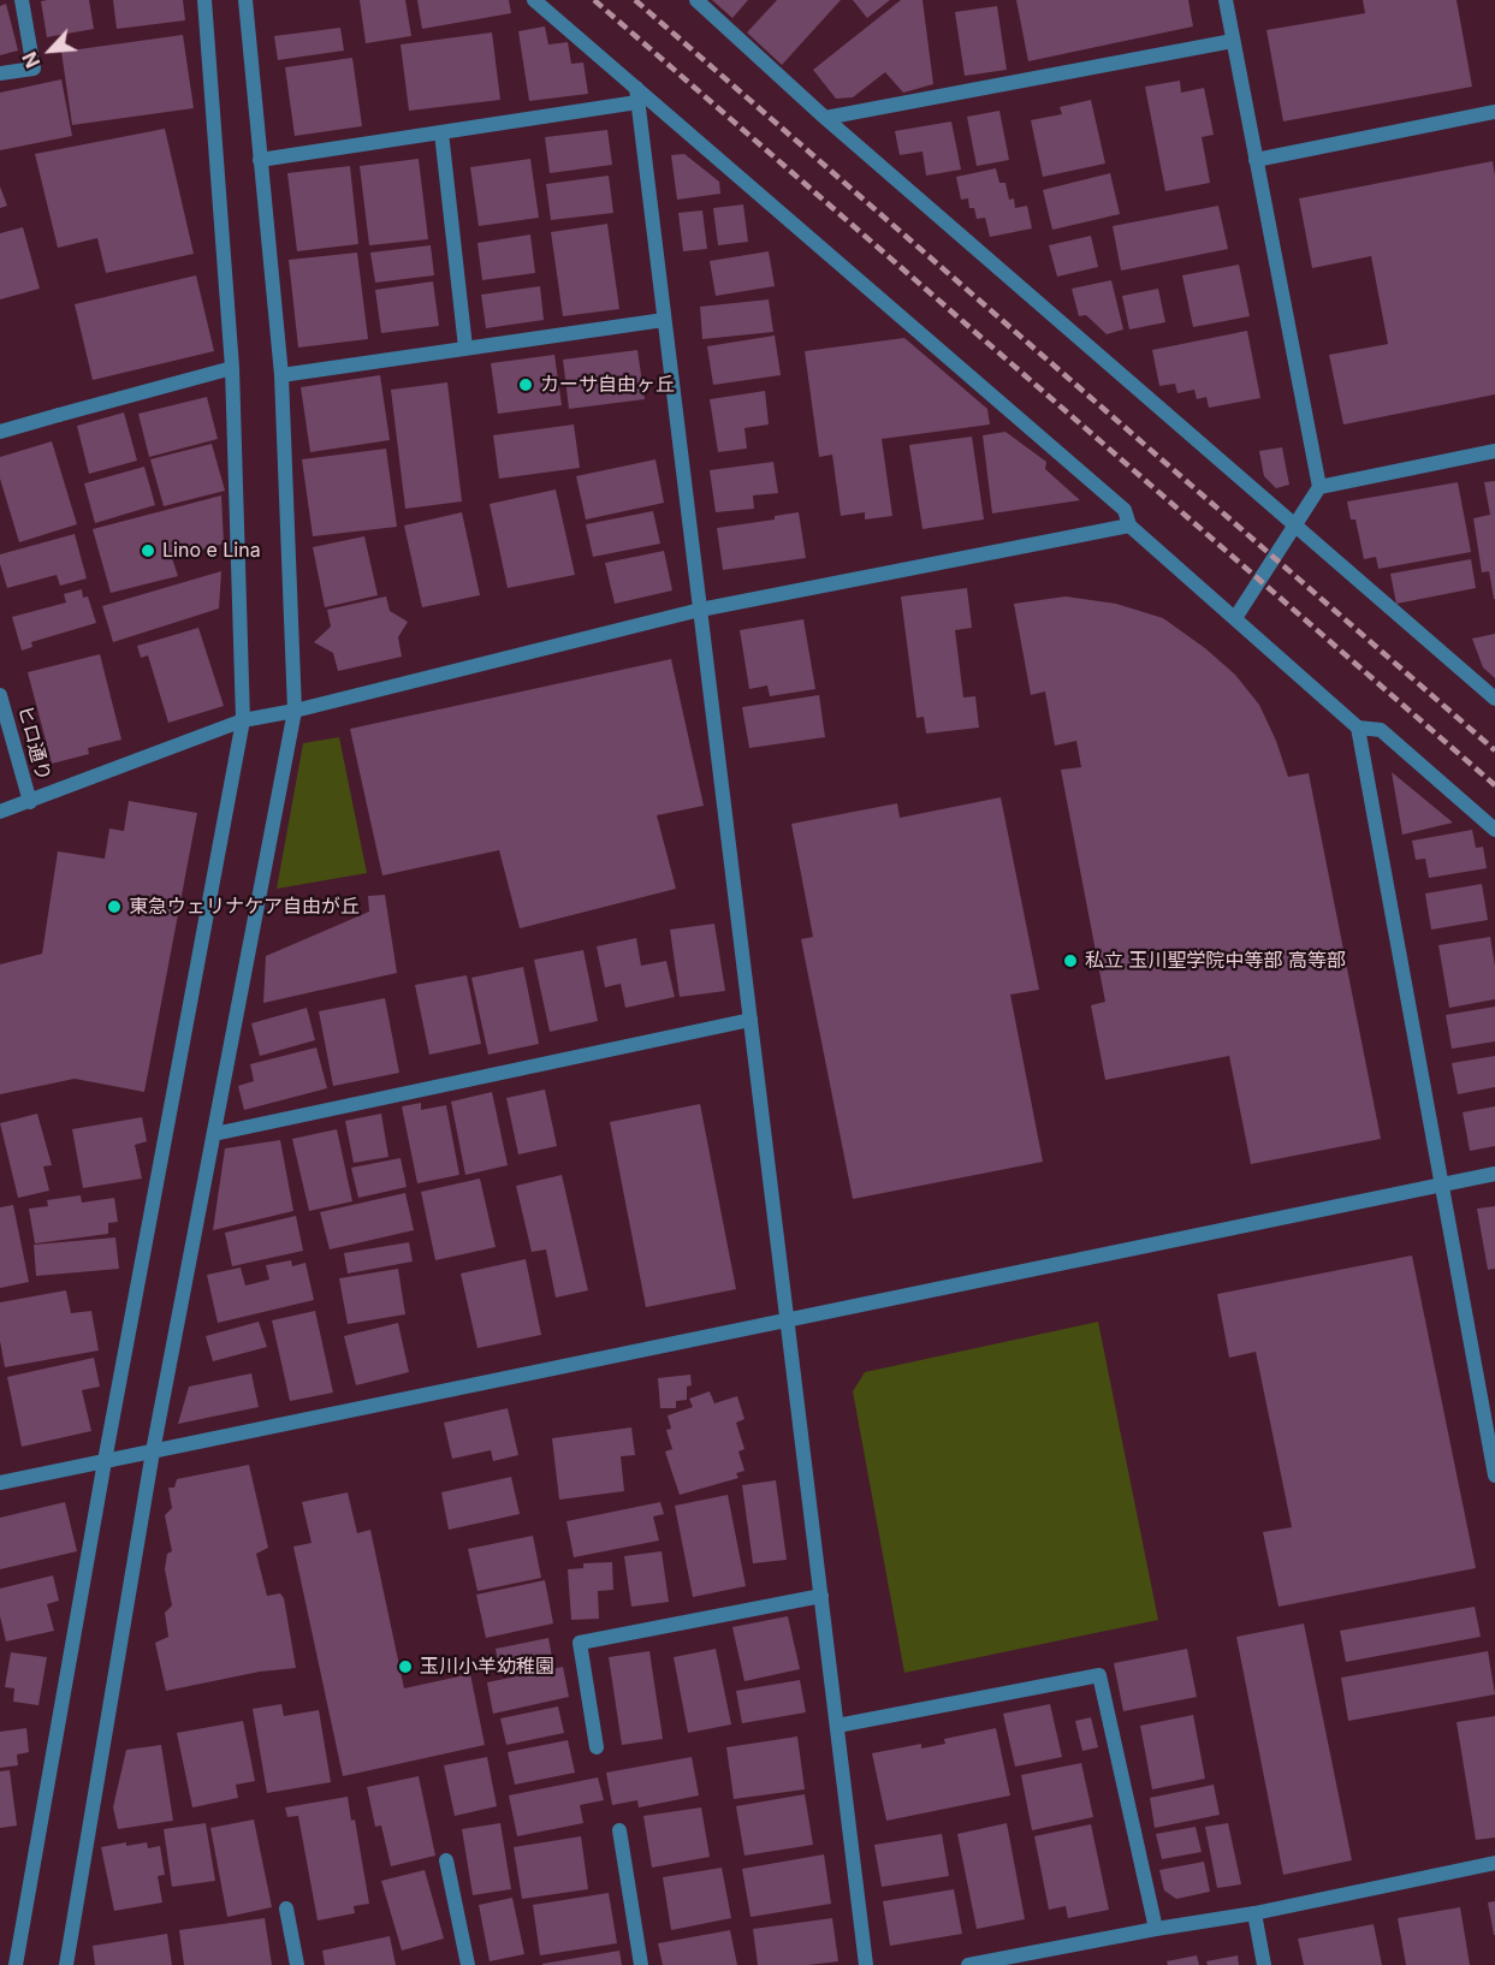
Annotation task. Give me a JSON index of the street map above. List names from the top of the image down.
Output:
{
  "streets": {
    "street": ["ヒロ通り"]
  },
  "places": [
    "カーサ自由ヶ丘",
    "Lino e Lina",
    "東急ウェリナケア自由が丘",
    "私立 玉川聖学院中等部 高等部",
    "玉川小羊幼稚園"
  ],
  "north": "bottom left"
}
